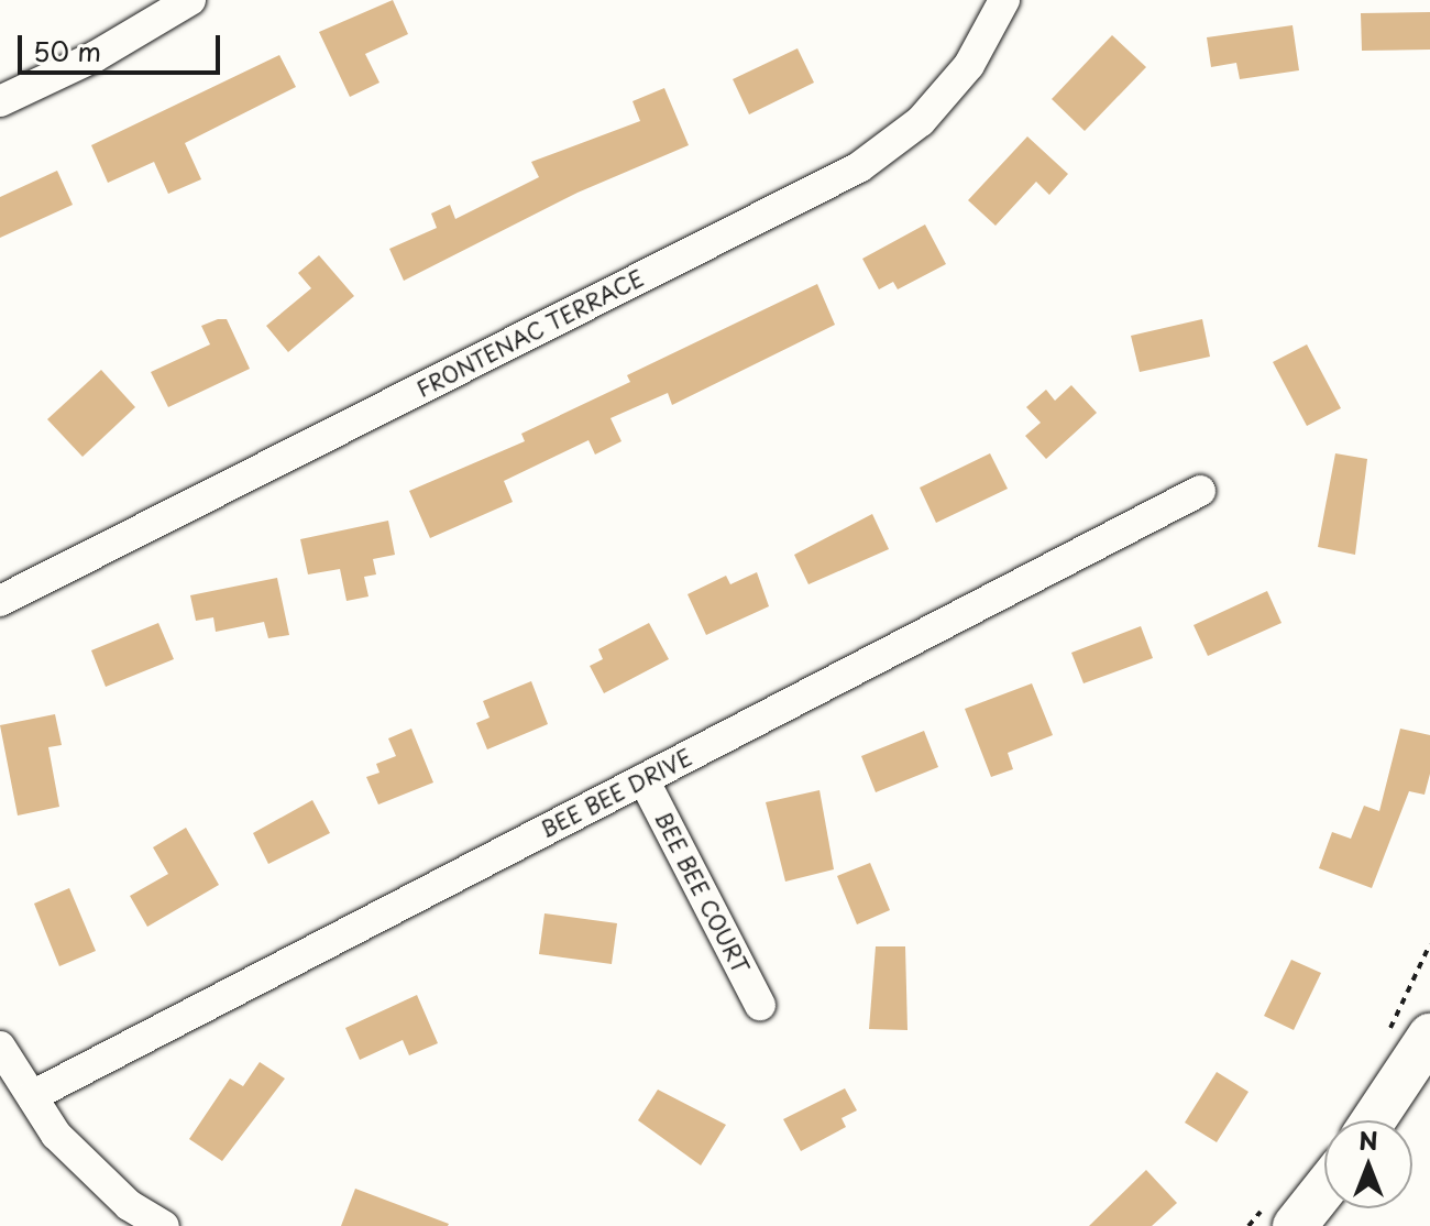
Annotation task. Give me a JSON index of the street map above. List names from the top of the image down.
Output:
{
  "streets": {
    "street": ["FRONTENAC TERRACE", "BEE BEE DRIVE", "BEE BEE COURT"]
  },
  "crossings": [
    ["BEE BEE DRIVE", "BEE BEE COURT"]
  ],
  "scale_bar": "50 m",
  "north": "top"
}
